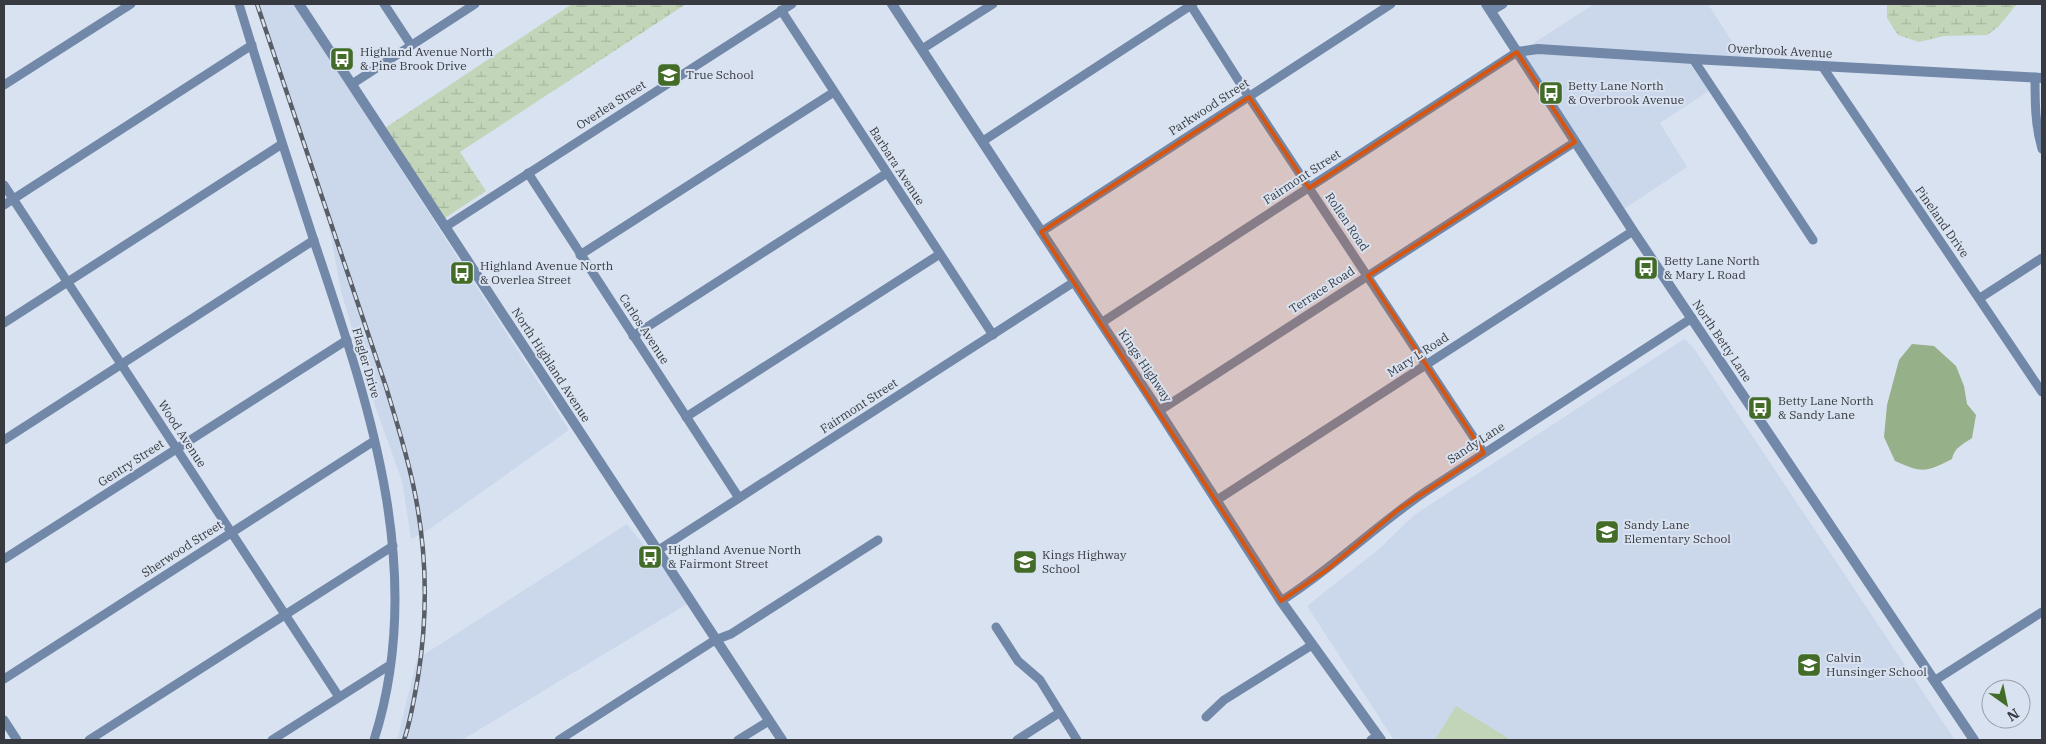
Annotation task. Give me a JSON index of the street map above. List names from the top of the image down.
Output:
{
  "streets": {
    "street": [
      "Overbrook Avenue",
      "Overlea Street",
      "Parkwood Street",
      "Barbara Avenue",
      "Fairmont Street",
      "Rollen Road",
      "Pineland Drive",
      "Terrace Road",
      "Carlos Avenue",
      "North Betty Lane",
      "Mary L Road",
      "Flagler Drive",
      "North Highland Avenue",
      "Kings Highway",
      "Wood Avenue",
      "Sandy Lane",
      "Gentry Street",
      "Sherwood Street"
    ]
  },
  "crossings": [
    ["Overbrook Avenue", "Fairmont Street"],
    ["Overbrook Avenue", "Pineland Drive"],
    ["Overbrook Avenue", "North Betty Lane"],
    ["Overlea Street", "Barbara Avenue"],
    ["Overlea Street", "Carlos Avenue"],
    ["Overlea Street", "North Highland Avenue"],
    ["Parkwood Street", "Rollen Road"],
    ["Parkwood Street", "Kings Highway"],
    ["Barbara Avenue", "Fairmont Street"],
    ["Fairmont Street", "Rollen Road"],
    ["Fairmont Street", "Carlos Avenue"],
    ["Fairmont Street", "North Betty Lane"],
    ["Fairmont Street", "North Highland Avenue"],
    ["Fairmont Street", "Kings Highway"],
    ["Rollen Road", "Terrace Road"],
    ["Rollen Road", "Mary L Road"],
    ["Rollen Road", "Sandy Lane"],
    ["Terrace Road", "North Betty Lane"],
    ["Terrace Road", "Kings Highway"],
    ["North Betty Lane", "Mary L Road"],
    ["North Betty Lane", "Sandy Lane"],
    ["Mary L Road", "Kings Highway"],
    ["Flagler Drive", "Gentry Street"],
    ["Flagler Drive", "Sherwood Street"],
    ["Kings Highway", "Sandy Lane"],
    ["Wood Avenue", "Gentry Street"],
    ["Wood Avenue", "Sherwood Street"]
  ],
  "places": {
    "bus stop": [
      "Highland Avenue North & Pine Brook Drive",
      "Betty Lane North & Overbrook Avenue",
      "Betty Lane North & Mary L Road",
      "Highland Avenue North & Overlea Street",
      "Betty Lane North & Sandy Lane",
      "Highland Avenue North & Fairmont Street"
    ],
    "school or university": [
      "True School",
      "Sandy Lane Elementary School",
      "Kings Highway School",
      "Calvin Hunsinger School"
    ]
  },
  "north": "bottom right"
}
